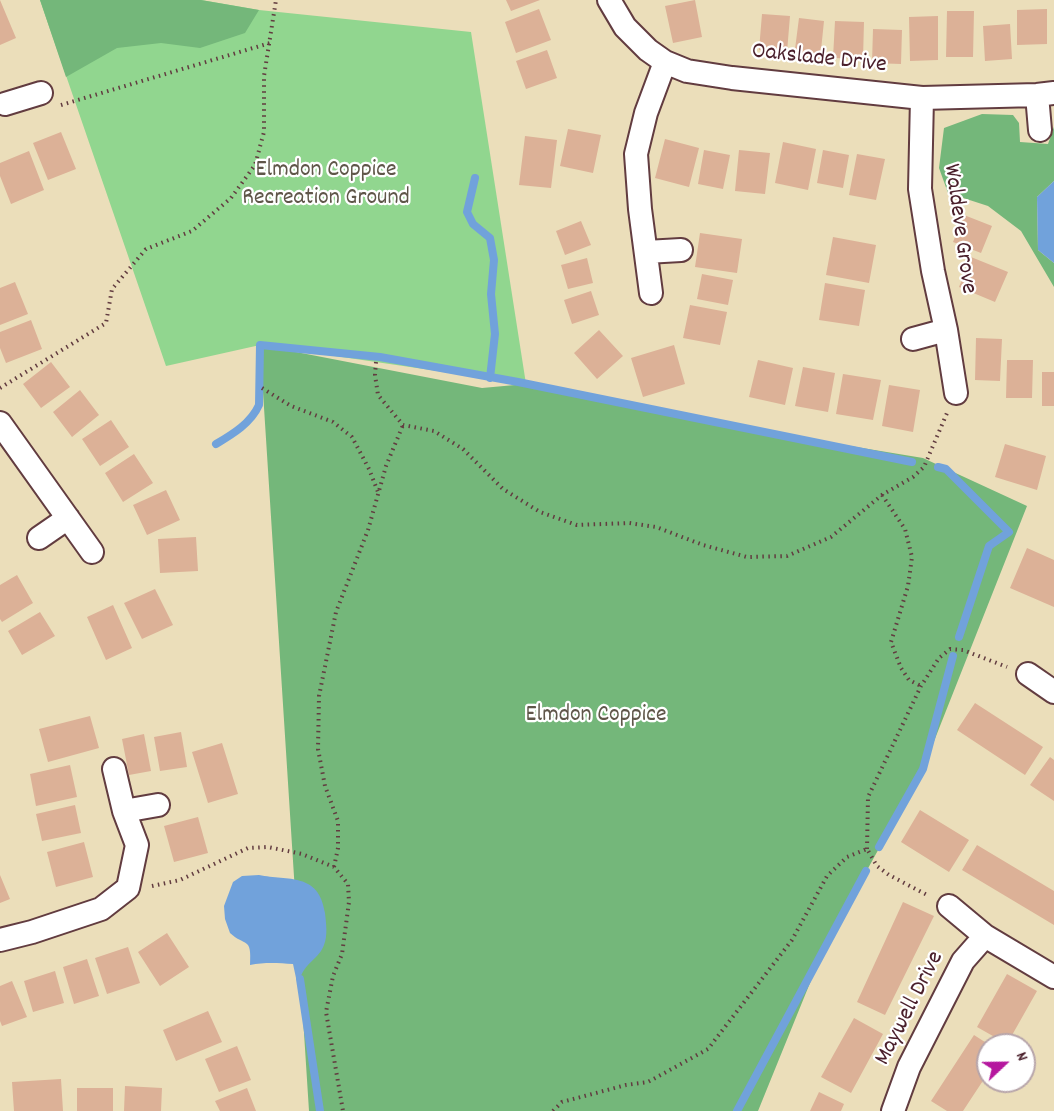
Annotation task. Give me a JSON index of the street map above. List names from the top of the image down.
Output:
{
  "streets": {
    "street": ["Oakslade Drive", "Waldeve Grove", "Maywell Drive"]
  },
  "crossings": [
    ["Oakslade Drive", "Waldeve Grove"]
  ],
  "parks": ["Elmdon Coppice Recreation Ground", "Elmdon Coppice"],
  "north": "right"
}
